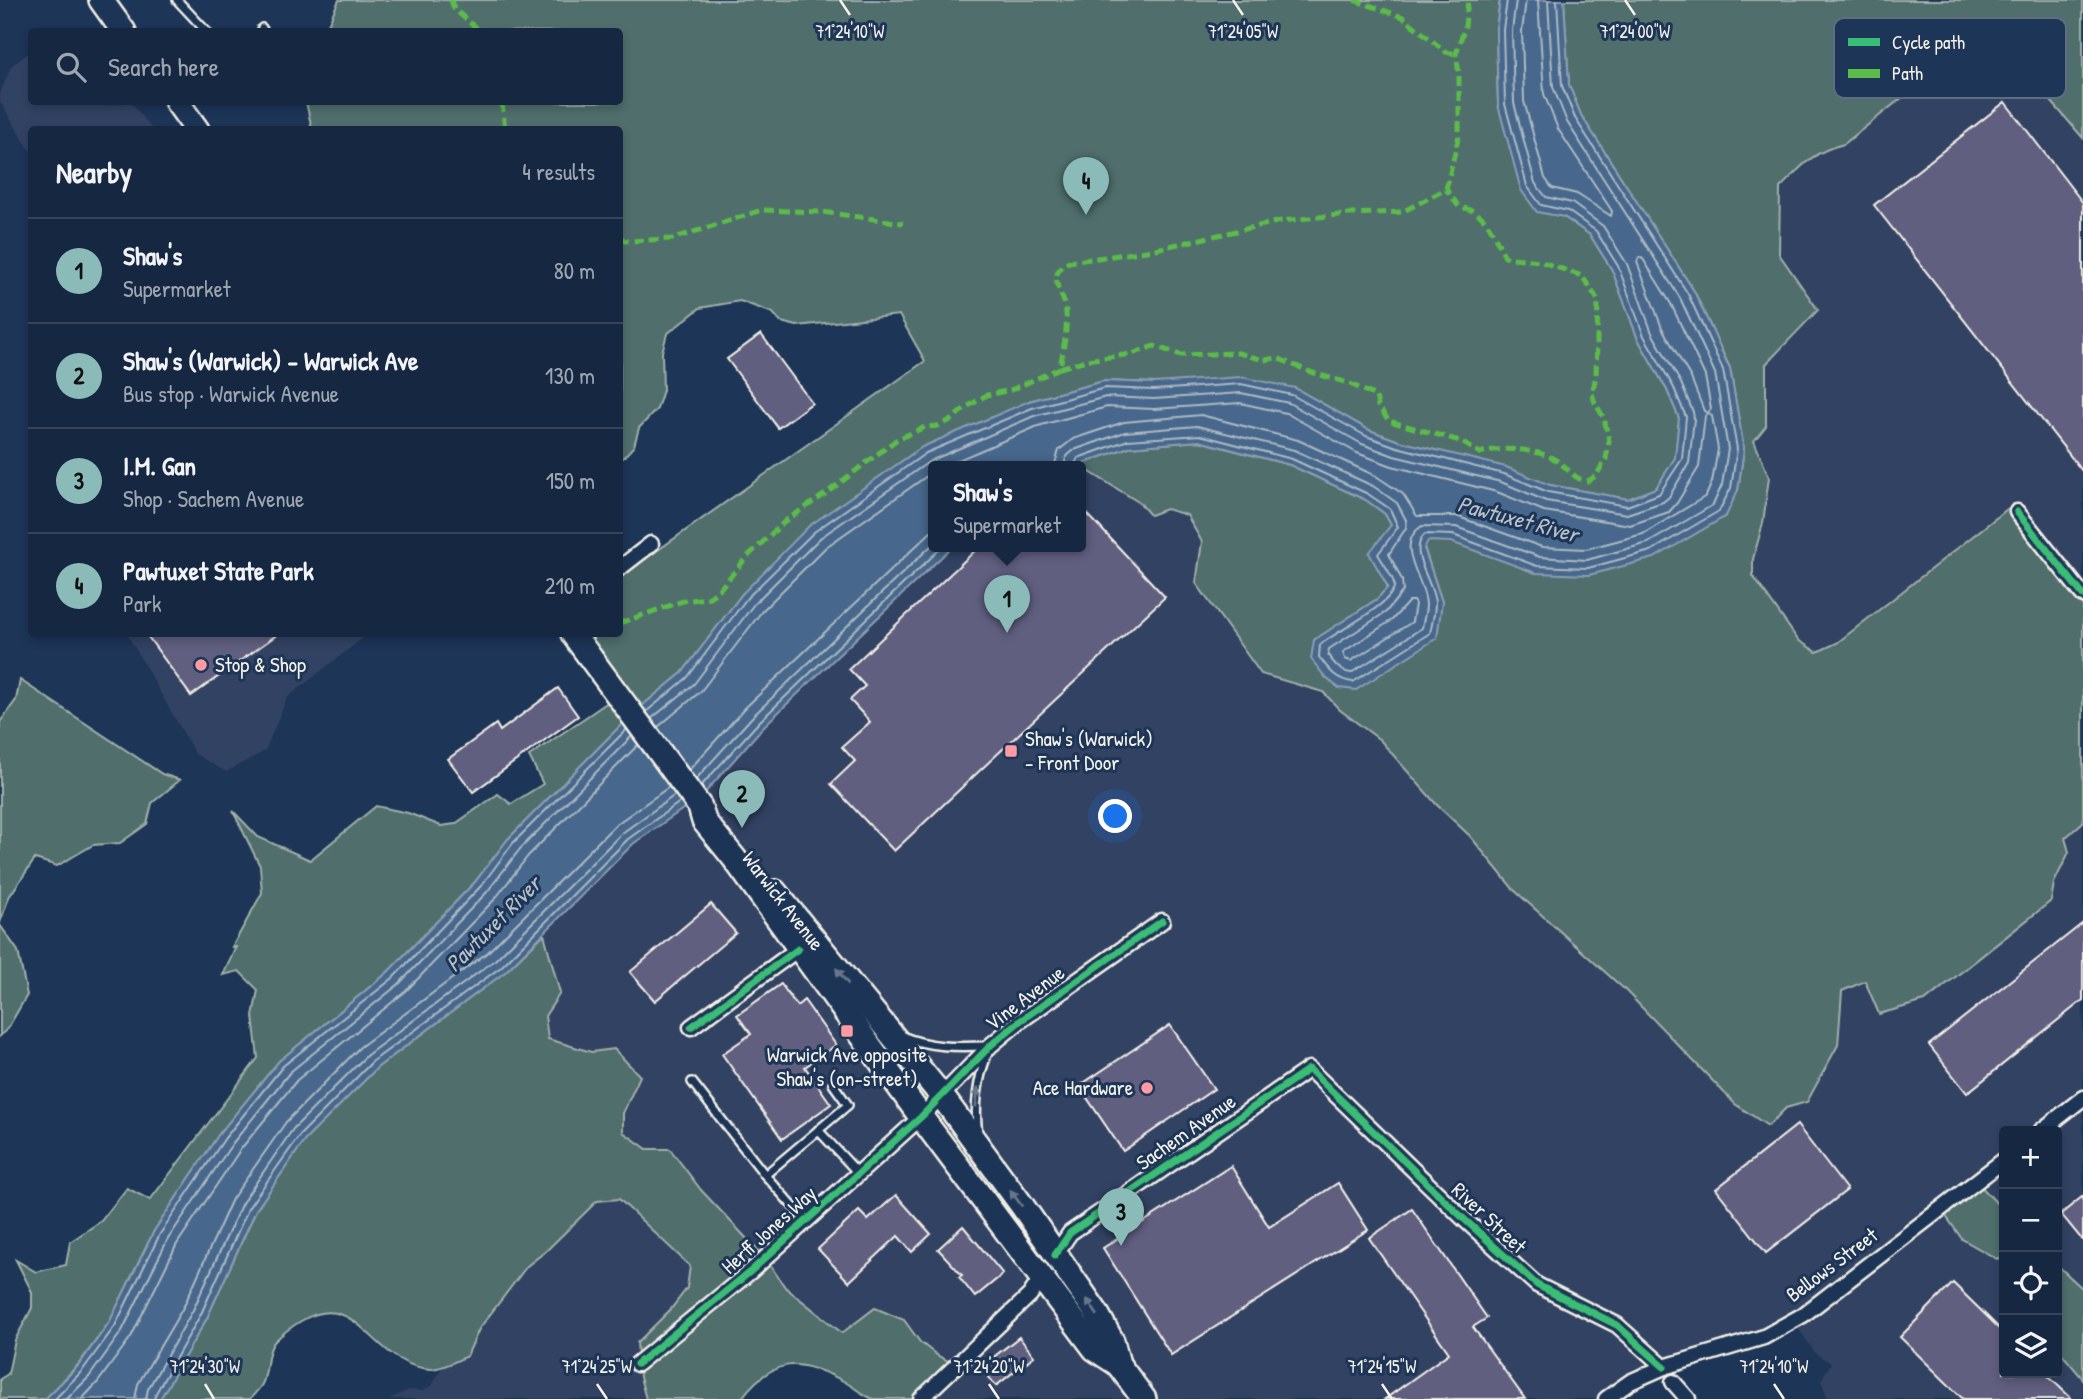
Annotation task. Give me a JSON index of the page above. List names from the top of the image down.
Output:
{
  "streets": {
    "main road": ["Warwick Avenue"],
    "street": [
      "Vine Avenue",
      "Sachem Avenue",
      "River Street",
      "Herff Jones Way",
      "Bellows Street"
    ]
  },
  "crossings": [
    ["Warwick Avenue", "Vine Avenue"],
    ["Warwick Avenue", "Sachem Avenue"],
    ["Warwick Avenue", "Herff Jones Way"],
    ["Vine Avenue", "Herff Jones Way"],
    ["Sachem Avenue", "River Street"],
    ["River Street", "Bellows Street"]
  ],
  "water": ["Pawtuxet River"],
  "places": {
    "other": ["Stop & Shop", "Ace Hardware"],
    "transit": ["Shaw's (Warwick) - Front Door", "Warwick Ave opposite Shaw's (on-street)"]
  },
  "legend": ["Cycle path", "Path"],
  "page": {
    "search": "Search here",
    "heading": ["Nearby", "4 results"],
    "pins": [
      "4",
      "1",
      "2",
      "3"
    ],
    "list": [
      {
        "mark": "1",
        "name": "Shaw's",
        "note": "Supermarket",
        "value": "80 m"
      },
      {
        "mark": "2",
        "name": "Shaw's (Warwick) - Warwick Ave",
        "note": "Bus stop · Warwick Avenue",
        "value": "130 m"
      },
      {
        "mark": "3",
        "name": "I.M. Gan",
        "note": "Shop · Sachem Avenue",
        "value": "150 m"
      },
      {
        "mark": "4",
        "name": "Pawtuxet State Park",
        "note": "Park",
        "value": "210 m"
      }
    ],
    "popup": ["Shaw's", "Supermarket"],
    "map_buttons": ["+", "−"]
  },
  "coordinates": [
    "71°24'10\"W",
    "71°24'05\"W",
    "71°24'00\"W",
    "71°24'30\"W",
    "71°24'25\"W",
    "71°24'20\"W",
    "71°24'15\"W"
  ]
}
